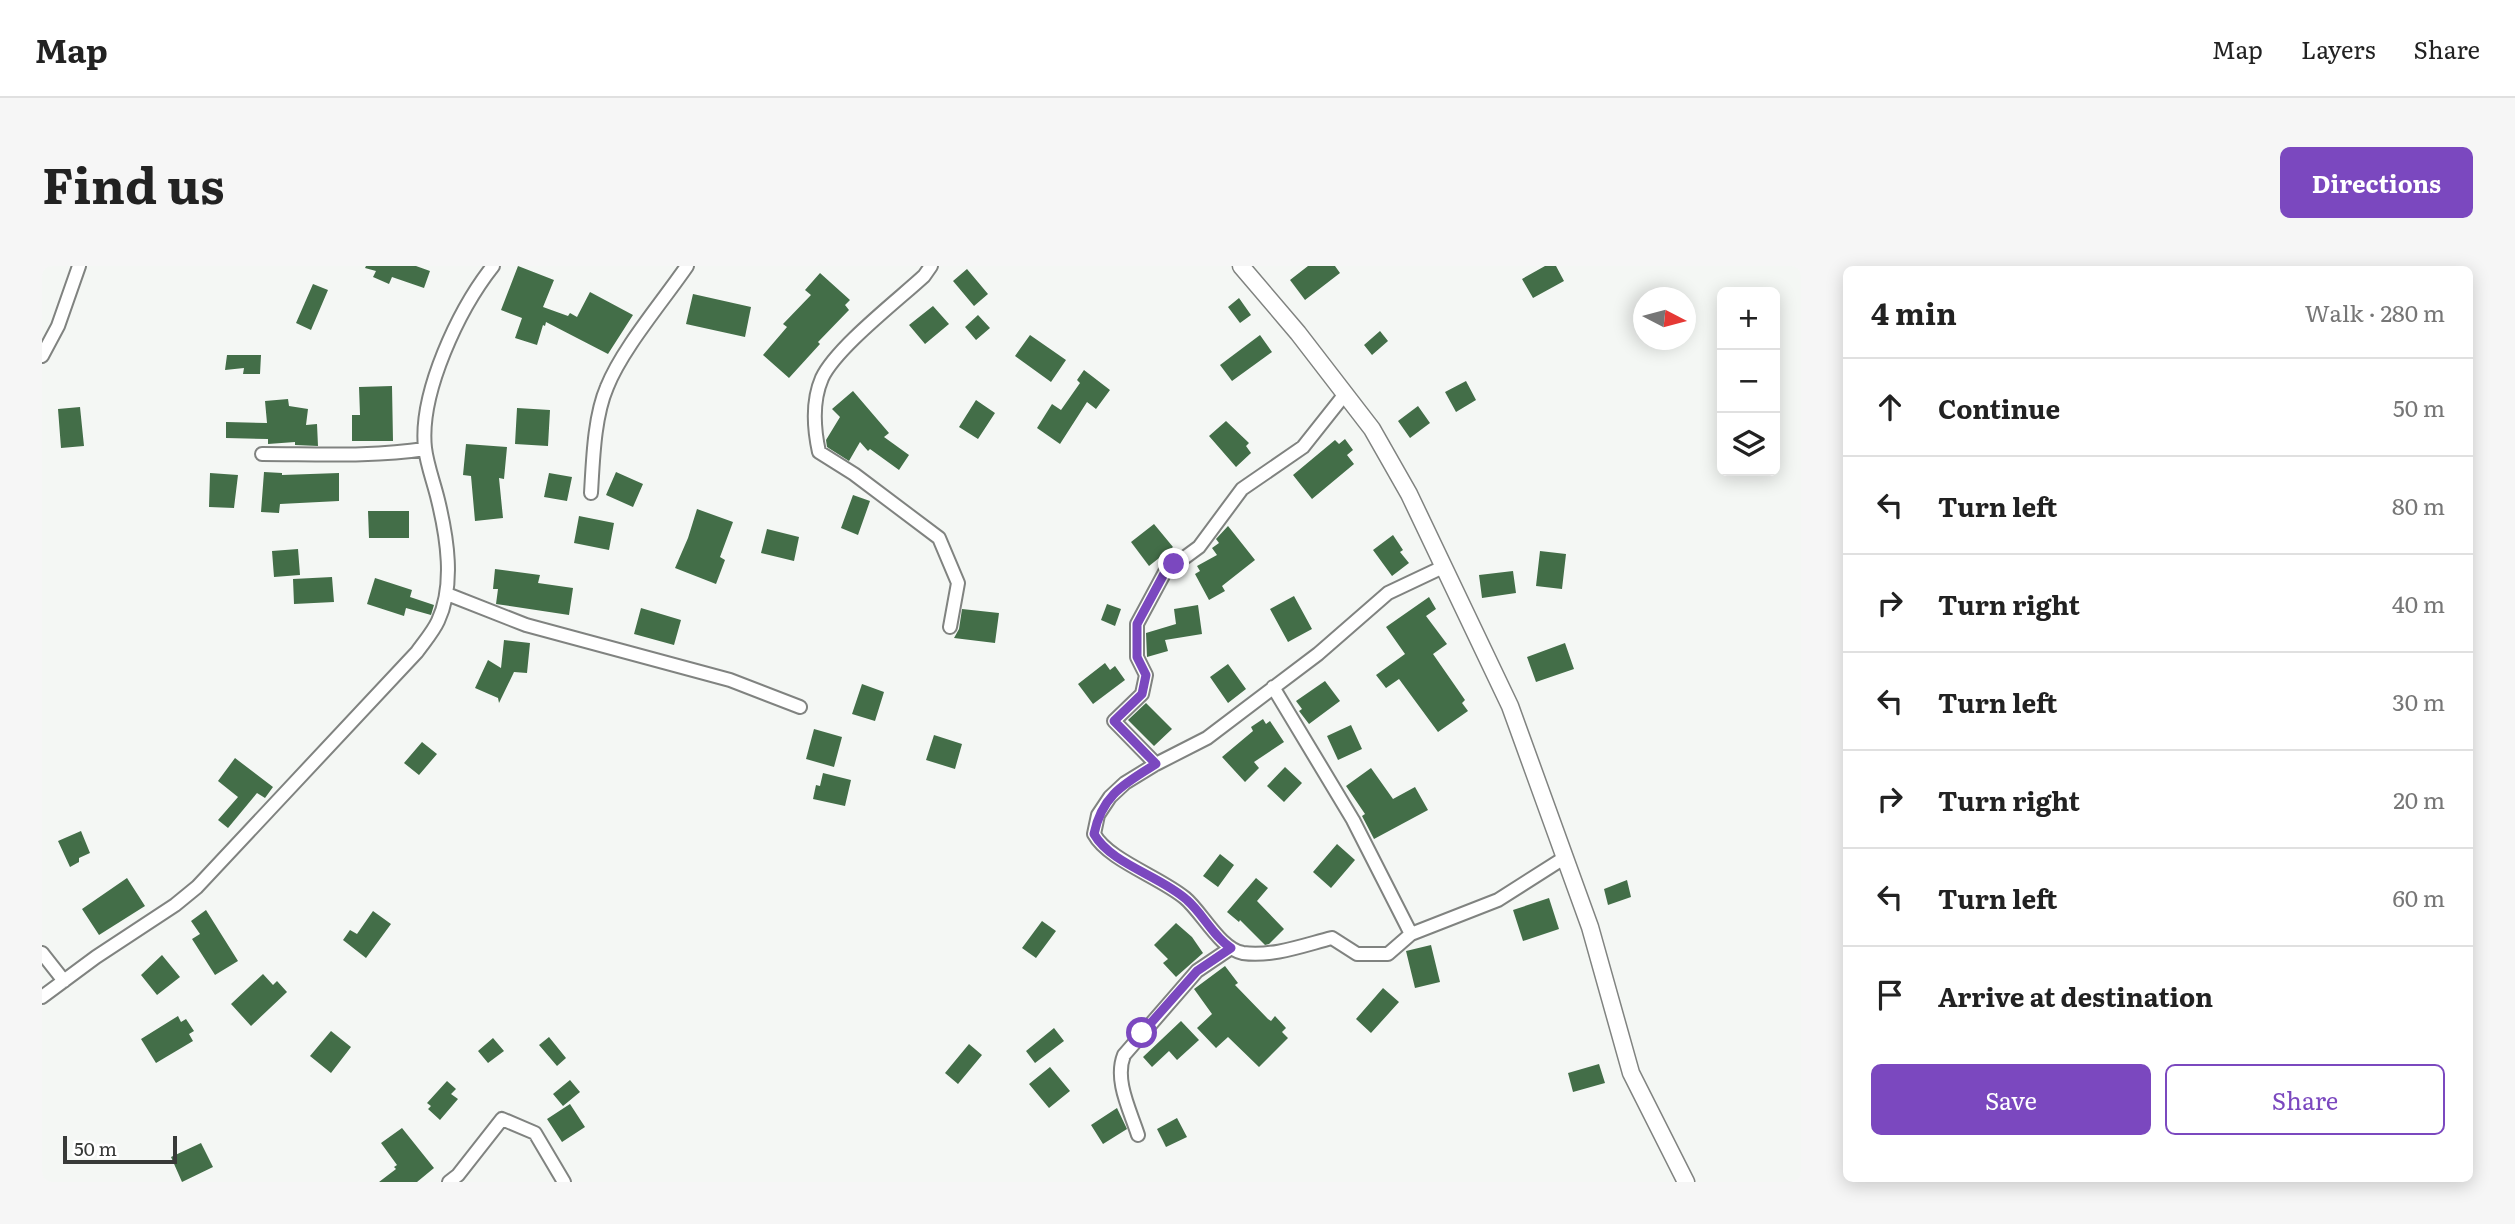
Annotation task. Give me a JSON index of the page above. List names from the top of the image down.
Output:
{
  "scale_bar": "50 m",
  "north": "right",
  "page": {
    "header": "Map",
    "nav": ["Map", "Layers", "Share"],
    "title": "Find us",
    "buttons": [
      "Directions",
      ["Save", "Share"]
    ],
    "heading": ["4 min", "Walk · 280 m"],
    "map_buttons": ["+", "−"],
    "list": [
      ["Continue", "50 m"],
      ["Turn left", "80 m"],
      ["Turn right", "40 m"],
      ["Turn left", "30 m"],
      ["Turn right", "20 m"],
      ["Turn left", "60 m"],
      "Arrive at destination"
    ],
    "scale": "50 m"
  }
}
